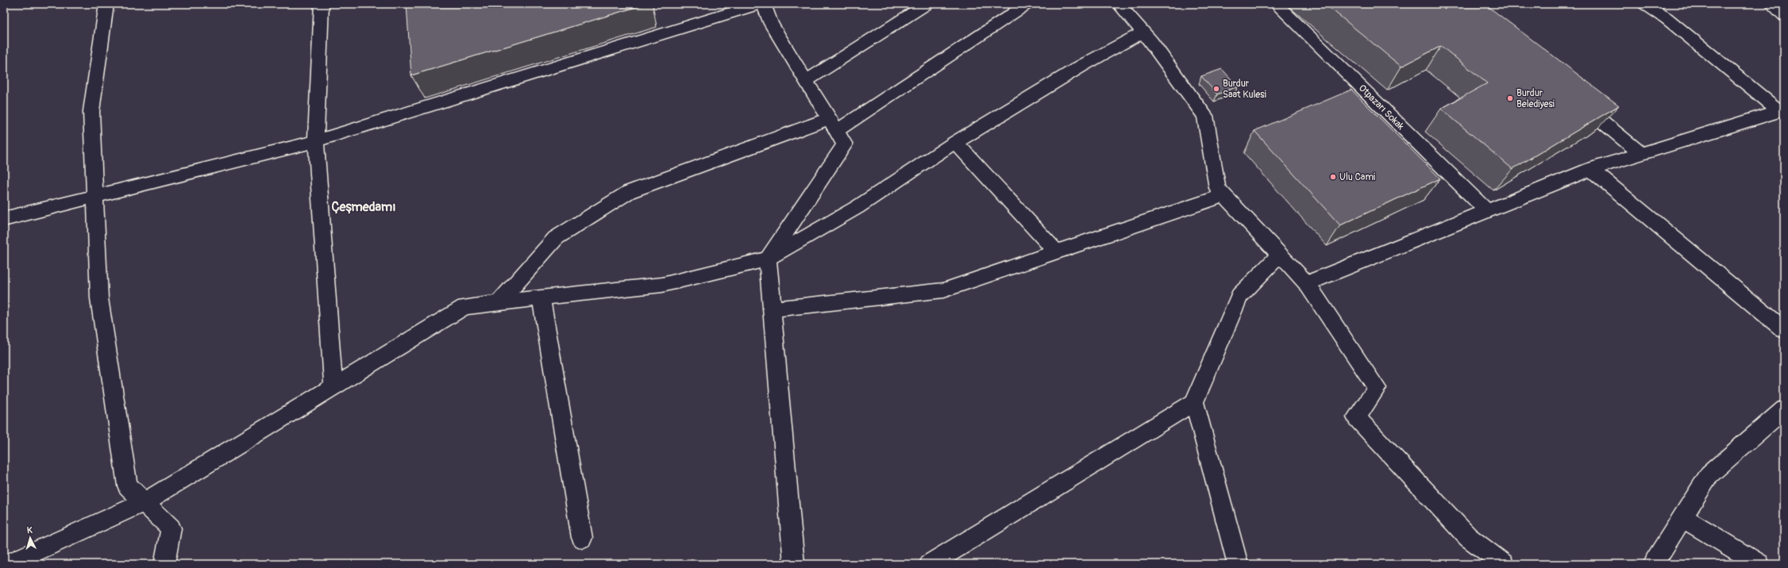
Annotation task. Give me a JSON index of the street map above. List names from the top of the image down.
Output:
{
  "streets": {
    "street": ["Otpazarı Sokak"]
  },
  "districts": ["Çeşmedamı"],
  "places": ["Burdur Saat Kulesi", "Burdur Belediyesi", "Ulu Cami"],
  "north": "top"
}
